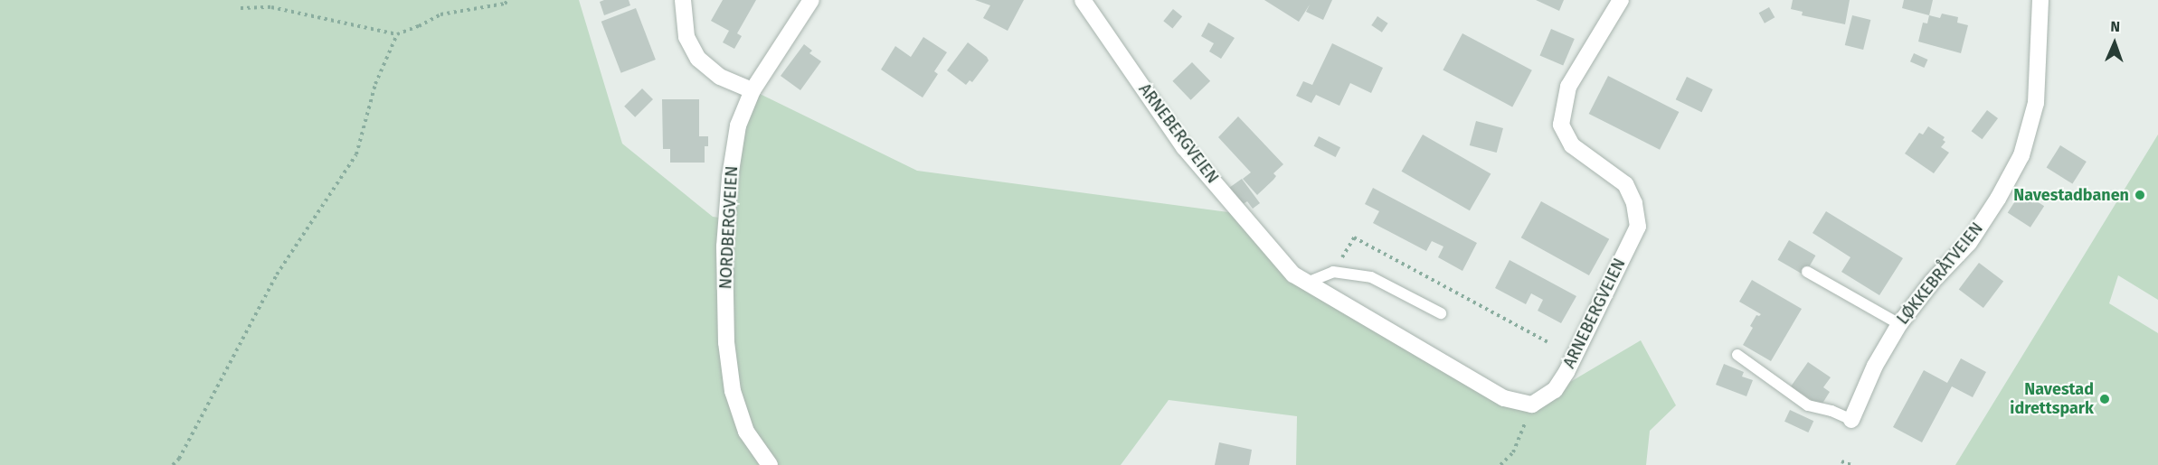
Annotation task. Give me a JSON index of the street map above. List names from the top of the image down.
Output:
{
  "streets": {
    "street": ["ARNEBERGVEIEN", "NORDBERGVEIEN", "LØKKEBRÅTVEIEN"]
  },
  "places": ["Navestadbanen", "Navestad idrettspark"],
  "north": "top"
}
